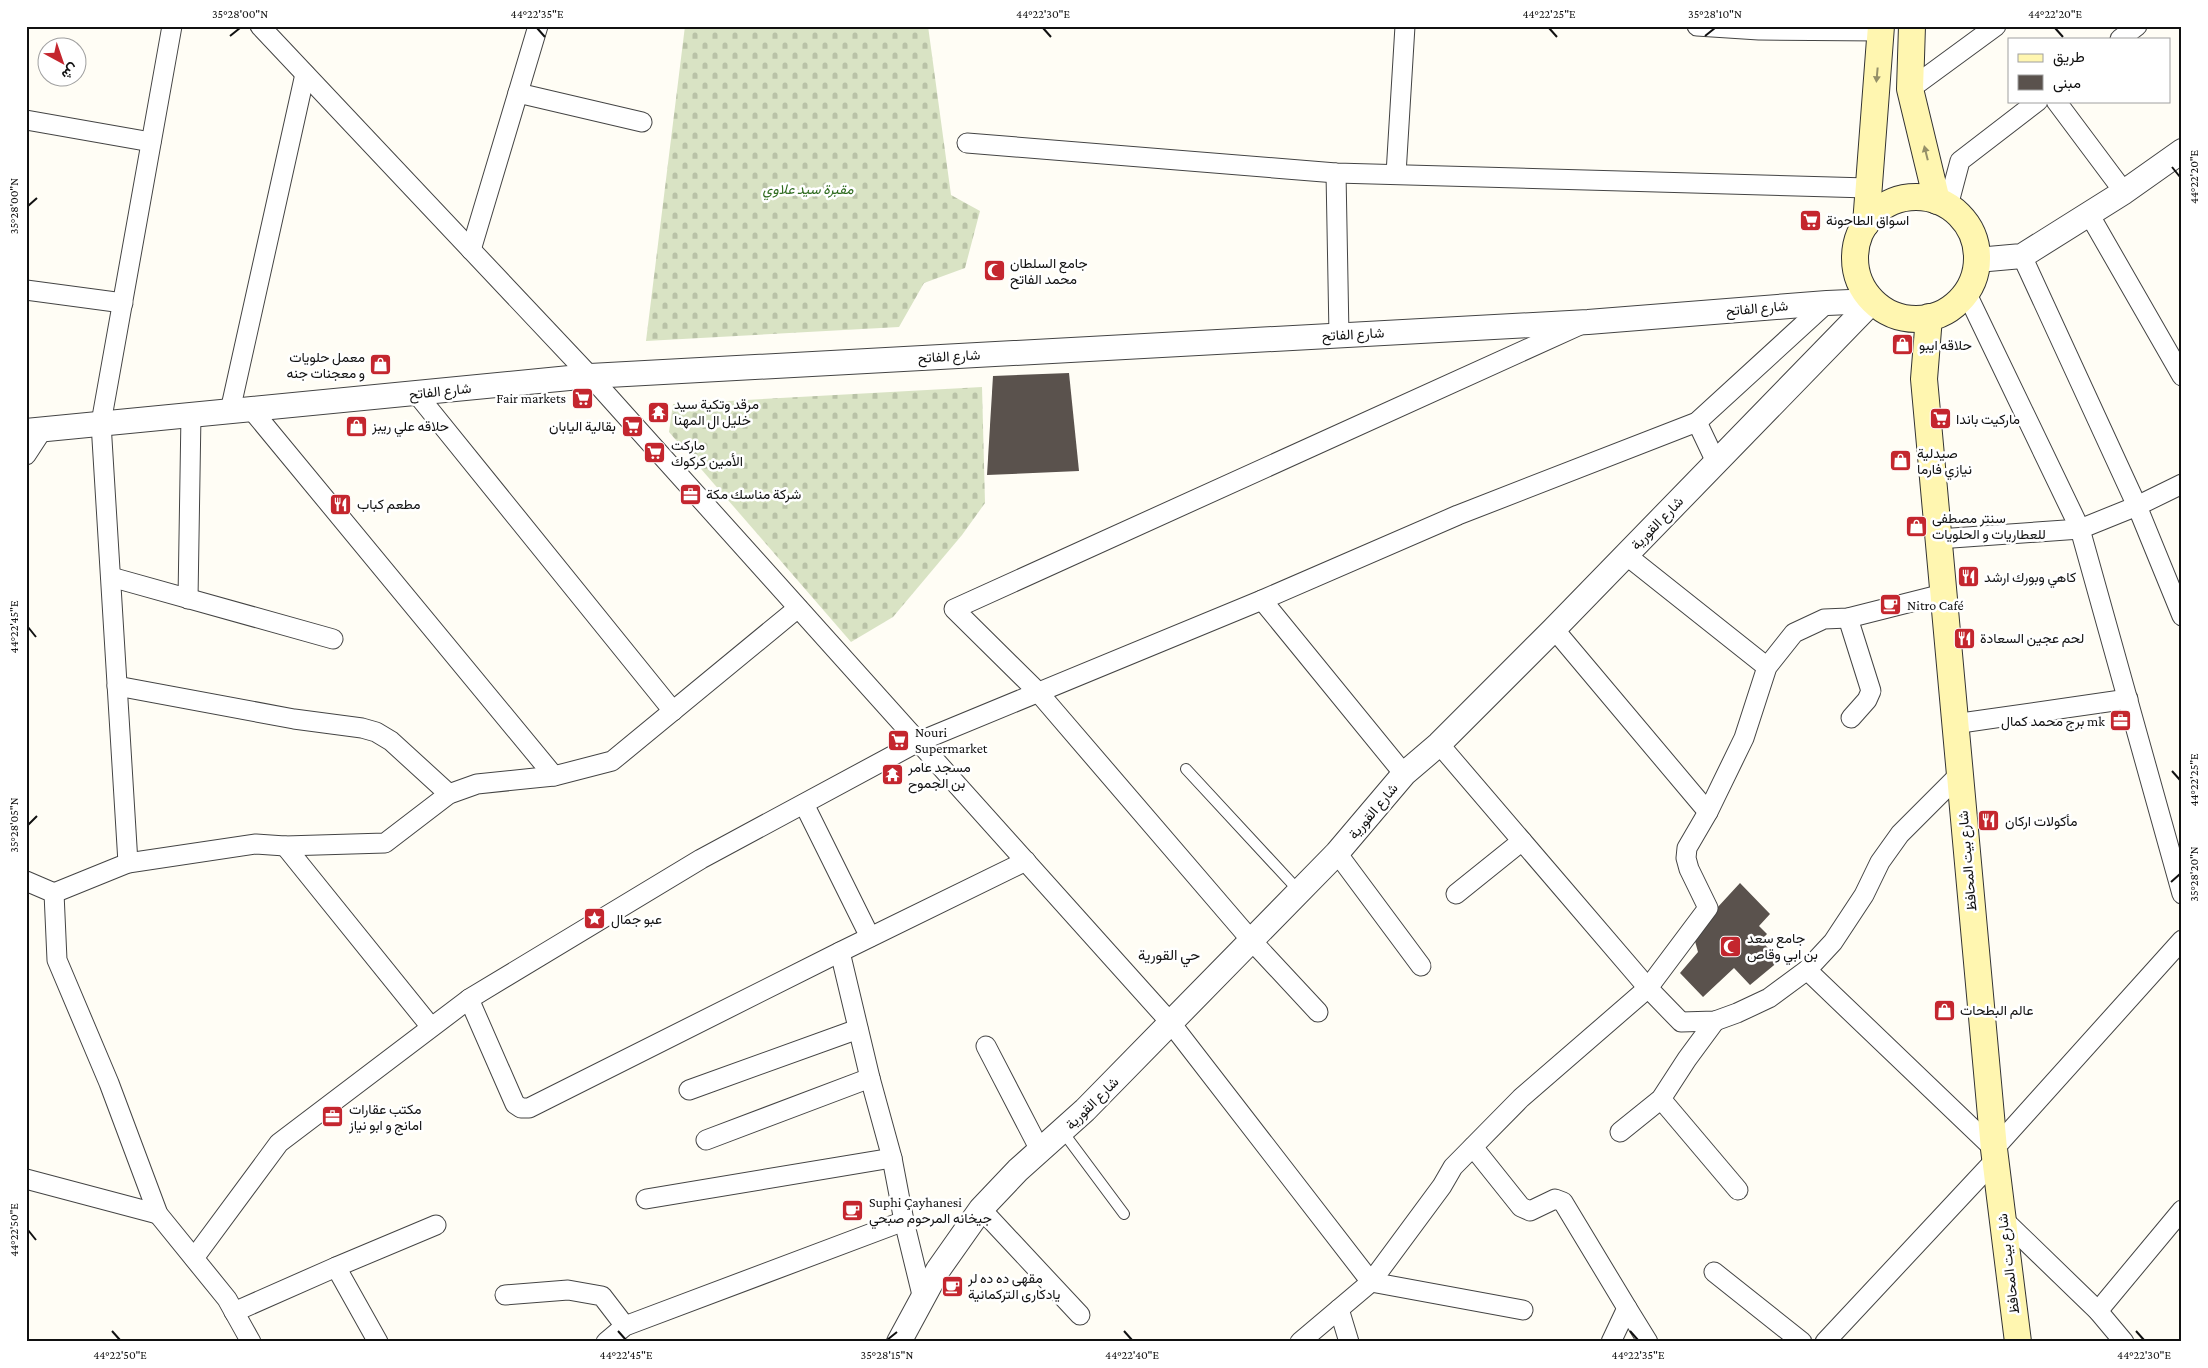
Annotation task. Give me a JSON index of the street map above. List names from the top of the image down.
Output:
{
  "streets": {
    "main road": ["شارع بيت المحافظ"],
    "street": ["شارع الفاتح", "شارع القورية"]
  },
  "crossings": [
    ["شارع الفاتح", "شارع القورية"],
    ["شارع الفاتح", "شارع بيت المحافظ"],
    ["شارع القورية", "شارع بيت المحافظ"]
  ],
  "districts": ["حي القورية"],
  "parks": ["مقبرة سيد علاوي"],
  "places": {
    "supermarket": [
      "اسواق الطاحونة",
      "Fair markets",
      "ماركيت باندا",
      "بقالية اليابان",
      "ماركت الأمين كركوك",
      "Nouri Supermarket"
    ],
    "mosque": ["جامع السلطان محمد الفاتح", "جامع سعد بن ابي وقاص"],
    "shop": [
      "حلاقه ايبو",
      "معمل حلويات و معجنات جنه",
      "حلاقه علي ريبز",
      "صيدلية نيازي فارما",
      "سنتر مصطفى للعطاريات و الحلويات",
      "عالم البطحات"
    ],
    "temple": ["مرقد وتكية سيد خليل ال المهنا", "مسجد عامر بن الجموح"],
    "office": ["شركة مناسك مكة", "برج محمد كمال mk", "مكتب عقارات امانج و ابو نياز"],
    "restaurant": [
      "مطعم كباب",
      "كاهي وبورك ارشد",
      "لحم عجين السعادة",
      "مأكولات اركان"
    ],
    "cafe": ["Nitro Café", "Suphi Çayhanesi جيخانه المرحوم صبحي", "مقهى ده ده لر يادكارى التركمانية"],
    "place": ["عبو جمال"]
  },
  "legend": ["طريق", "مبنى"],
  "north": "bottom right",
  "coordinates": [
    "35°28'00\"N",
    "44°22'35\"E",
    "44°22'30\"E",
    "44°22'25\"E",
    "35°28'10\"N",
    "44°22'20\"E",
    "44°22'45\"E",
    "35°28'05\"N",
    "35°28'20\"N",
    "44°22'50\"E",
    "35°28'15\"N",
    "44°22'40\"E"
  ]
}
